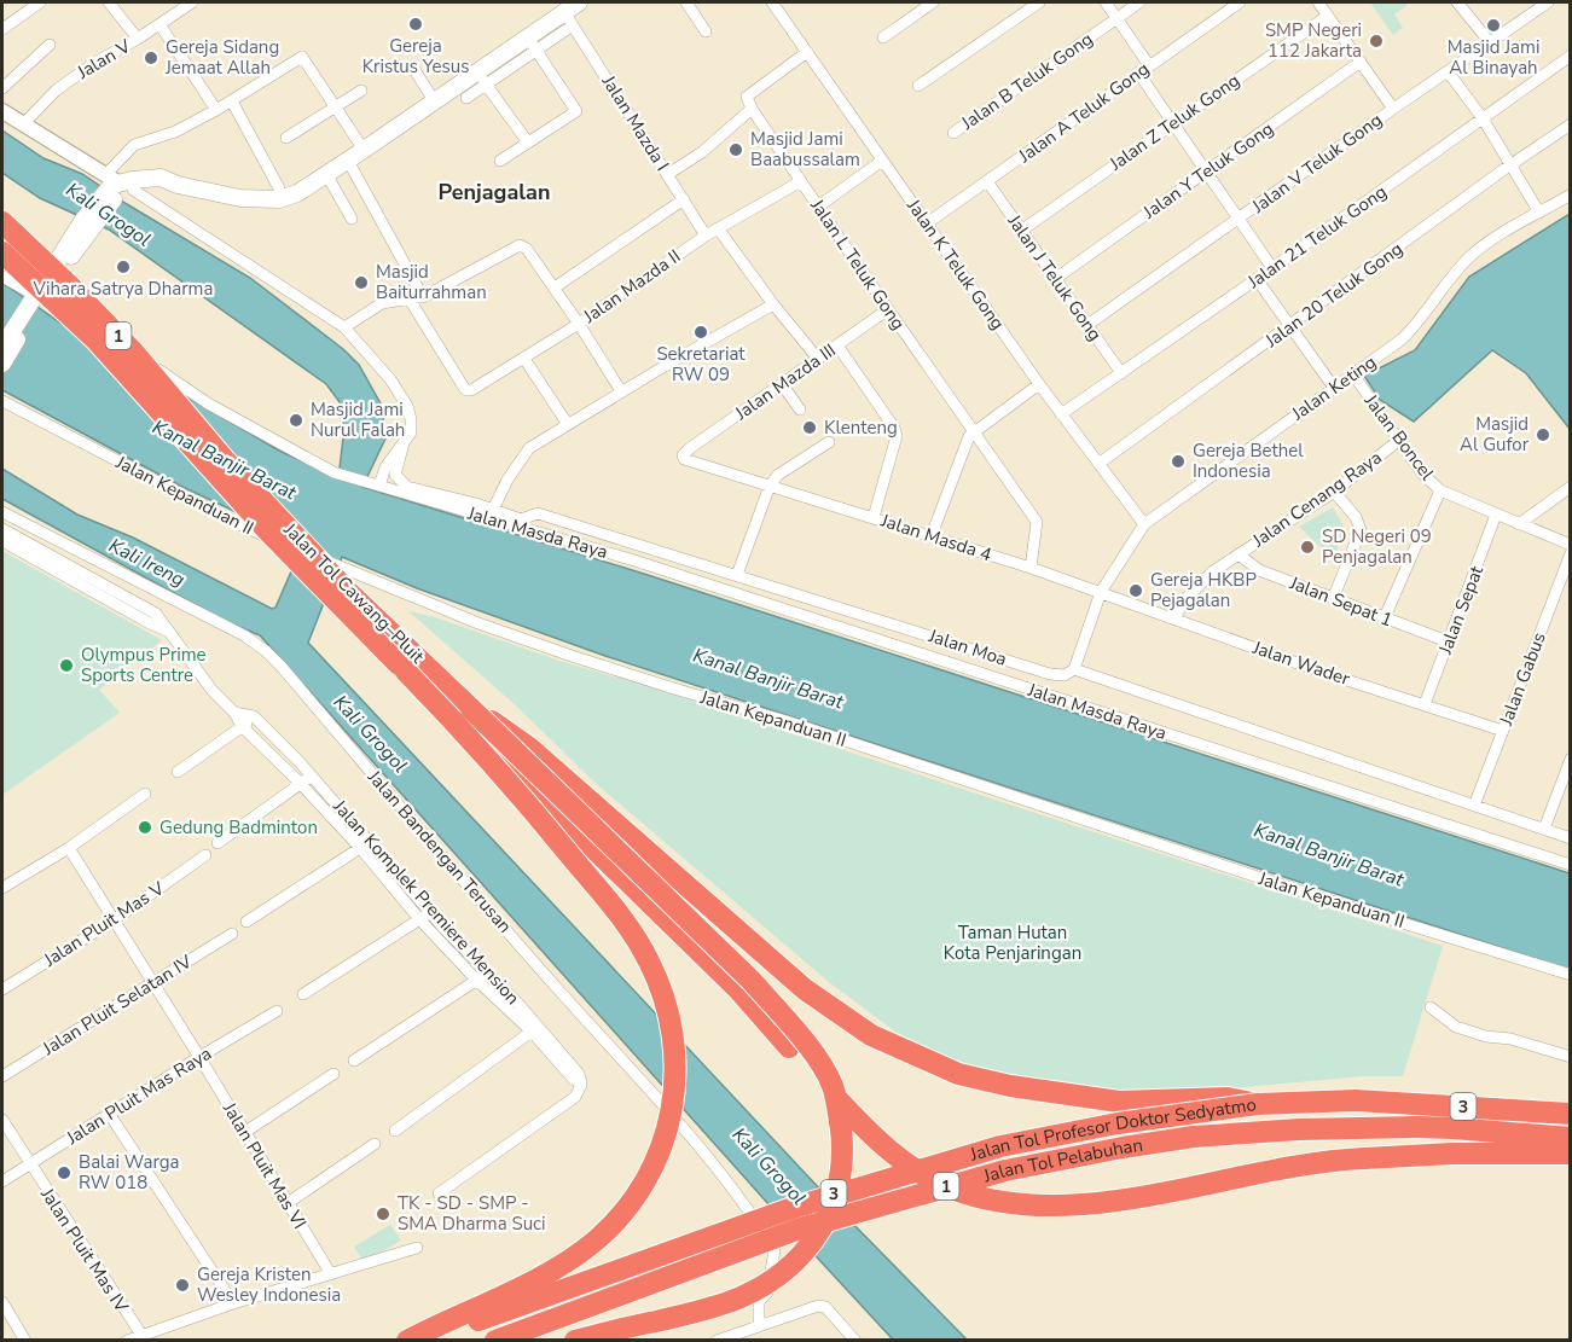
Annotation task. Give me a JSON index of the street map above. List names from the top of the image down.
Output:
{
  "streets": {
    "highway": [
      "1",
      "Jalan Tol Cawang–Pluit",
      "3",
      "Jalan Tol Profesor Doktor Sedyatmo",
      "Jalan Tol Pelabuhan"
    ],
    "street": [
      "Jalan V",
      "Jalan B Teluk Gong",
      "Jalan A Teluk Gong",
      "Jalan Z Teluk Gong",
      "Jalan Mazda I",
      "Jalan V Teluk Gong",
      "Jalan Y Teluk Gong",
      "Jalan 21 Teluk Gong",
      "Jalan L Teluk Gong",
      "Jalan K Teluk Gong",
      "Jalan J Teluk Gong",
      "Jalan Mazda II",
      "Jalan 20 Teluk Gong",
      "Jalan Mazda III",
      "Jalan Keting",
      "Jalan Boncel",
      "Jalan Kepanduan II",
      "Jalan Cenang Raya",
      "Jalan Masda Raya",
      "Jalan Masda 4",
      "Jalan Sepat 1",
      "Jalan Sepat",
      "Jalan Moa",
      "Jalan Wader",
      "Jalan Gabus",
      "Jalan Bandengan Terusan",
      "Jalan Komplek Premiere Mension",
      "Jalan Pluit Mas V",
      "Jalan Pluit Selatan IV",
      "Jalan Pluit Mas Raya",
      "Jalan Pluit Mas VI",
      "Jalan Pluit Mas IV"
    ]
  },
  "crossings": [
    ["Jalan A Teluk Gong", "Jalan K Teluk Gong"],
    ["Jalan A Teluk Gong", "Jalan J Teluk Gong"],
    ["Jalan Z Teluk Gong", "Jalan J Teluk Gong"],
    ["Jalan Mazda I", "Jalan Mazda II"],
    ["Jalan V Teluk Gong", "Jalan J Teluk Gong"],
    ["Jalan Y Teluk Gong", "Jalan J Teluk Gong"],
    ["Jalan 21 Teluk Gong", "Jalan K Teluk Gong"],
    ["Jalan 21 Teluk Gong", "Jalan J Teluk Gong"],
    ["Jalan L Teluk Gong", "Jalan K Teluk Gong"],
    ["Jalan L Teluk Gong", "Jalan Mazda II"],
    ["Jalan L Teluk Gong", "Jalan Mazda III"],
    ["Jalan L Teluk Gong", "Jalan Masda 4"],
    ["Jalan K Teluk Gong", "Jalan 20 Teluk Gong"],
    ["Jalan K Teluk Gong", "Jalan Keting"],
    ["Jalan Mazda III", "Jalan Masda 4"],
    ["Jalan Keting", "Jalan Boncel"],
    ["Jalan Keting", "Jalan Masda 4"],
    ["Jalan Keting", "Jalan Moa"],
    ["Jalan Keting", "Jalan Wader"],
    ["Jalan Boncel", "Jalan Cenang Raya"],
    ["Jalan Boncel", "Jalan Sepat"],
    ["Jalan Cenang Raya", "Jalan Sepat 1"],
    ["Jalan Cenang Raya", "Jalan Wader"],
    ["Jalan Masda 4", "Jalan Wader"],
    ["Jalan Sepat 1", "Jalan Sepat"],
    ["Jalan Sepat", "Jalan Wader"],
    ["Jalan Moa", "Jalan Gabus"],
    ["Jalan Wader", "Jalan Gabus"],
    ["Jalan Pluit Mas V", "Jalan Pluit Mas VI"],
    ["Jalan Pluit Selatan IV", "Jalan Pluit Mas VI"],
    ["Jalan Pluit Mas Raya", "Jalan Pluit Mas VI"],
    ["Jalan Pluit Mas Raya", "Jalan Pluit Mas IV"]
  ],
  "districts": ["Penjagalan"],
  "water": ["Kali Grogol", "Kanal Banjir Barat", "Kali Ireng"],
  "parks": ["Taman Hutan Kota Penjaringan"],
  "places": [
    "Gereja Kristus Yesus",
    "Masjid Jami Al Binayah",
    "SMP Negeri 112 Jakarta",
    "Gereja Sidang Jemaat Allah",
    "Masjid Jami Baabussalam",
    "Vihara Satrya Dharma",
    "Masjid Baiturrahman",
    "Sekretariat RW 09",
    "Masjid Jami Nurul Falah",
    "Klenteng",
    "Masjid Al Gufor",
    "Gereja Bethel Indonesia",
    "SD Negeri 09 Penjagalan",
    "Gereja HKBP Pejagalan",
    "Olympus Prime Sports Centre",
    "Gedung Badminton",
    "Balai Warga RW 018",
    "TK - SD - SMP - SMA Dharma Suci",
    "Gereja Kristen Wesley Indonesia"
  ]
}
